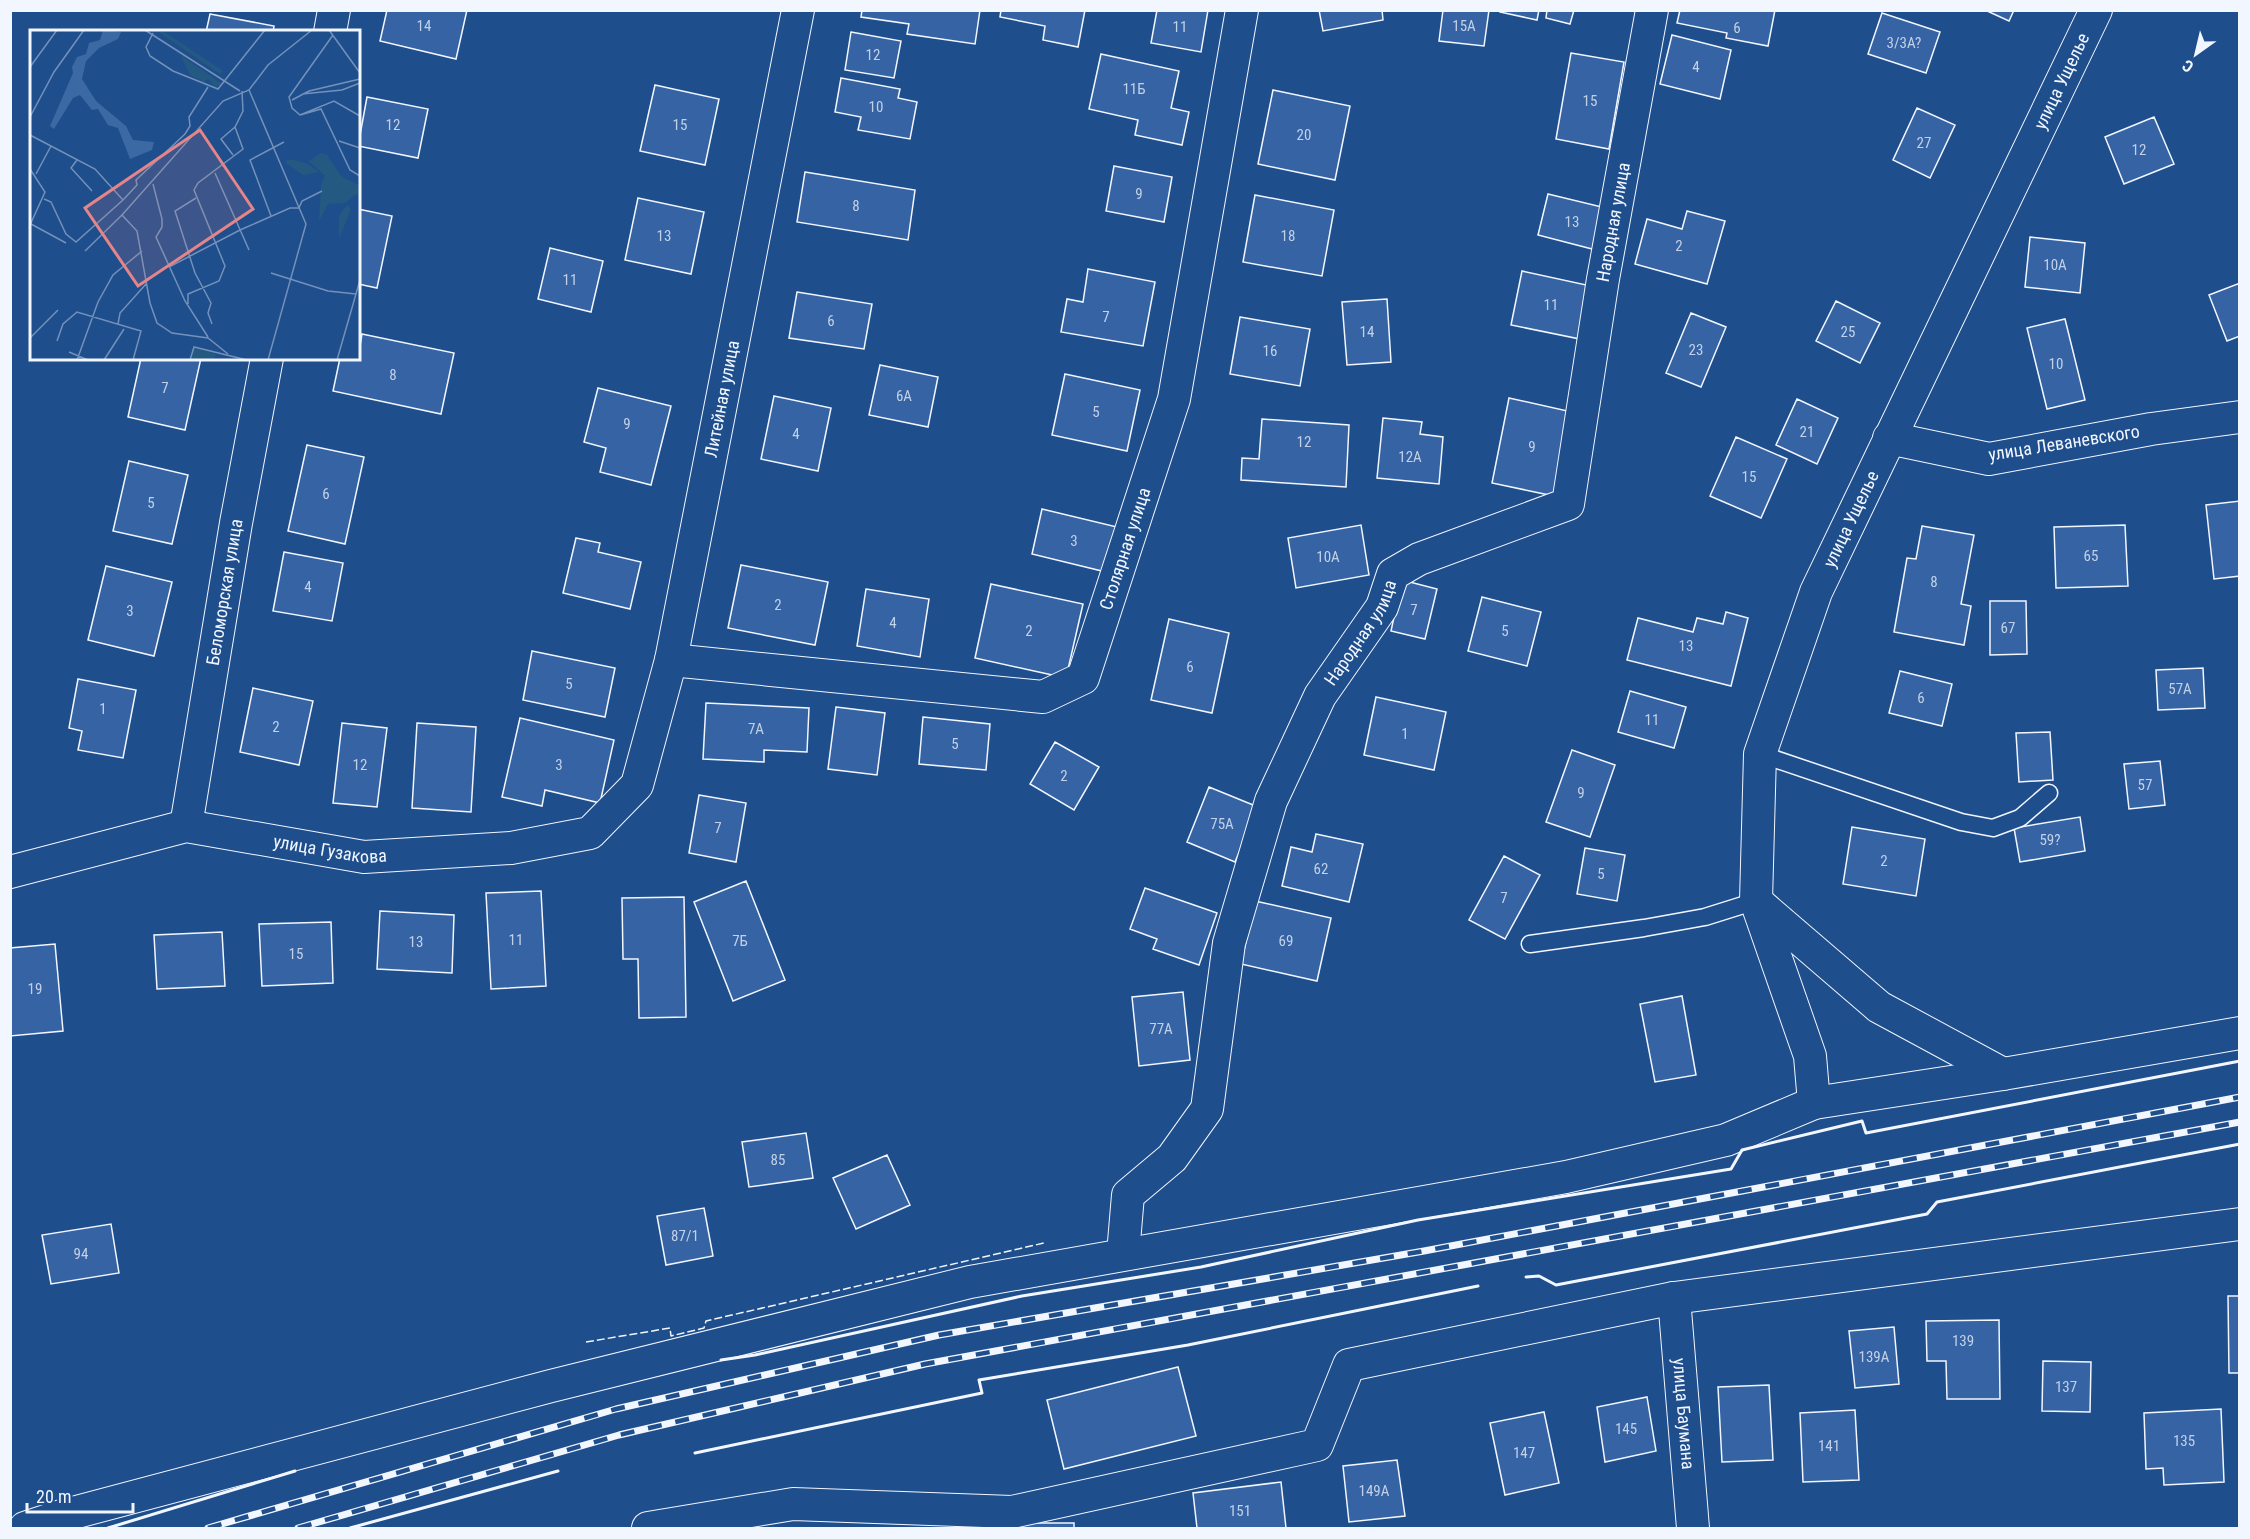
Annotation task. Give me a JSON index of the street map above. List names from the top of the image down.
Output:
{
  "streets": {
    "street": [
      "улица Ущелье",
      "Народная улица",
      "Литейная улица",
      "улица Леваневского",
      "Столярная улица",
      "Беломорская улица",
      "улица Гузакова",
      "улица Баумана"
    ]
  },
  "crossings": [
    ["улица Ущелье", "улица Леваневского"],
    ["Литейная улица", "Столярная улица"],
    ["Литейная улица", "улица Гузакова"],
    ["Беломорская улица", "улица Гузакова"]
  ],
  "house_numbers": [
    "14",
    "15А",
    "11",
    "6",
    "3/3А?",
    "12",
    "4",
    "11Б",
    "15",
    "10",
    "12",
    "15",
    "20",
    "27",
    "12",
    "9",
    "8",
    "13",
    "13",
    "18",
    "2",
    "10А",
    "11",
    "11",
    "7",
    "6",
    "14",
    "25",
    "23",
    "16",
    "10",
    "8",
    "7",
    "6А",
    "5",
    "9",
    "21",
    "4",
    "12",
    "9",
    "12А",
    "15",
    "6",
    "5",
    "3",
    "65",
    "10А",
    "8",
    "4",
    "2",
    "7",
    "3",
    "4",
    "67",
    "2",
    "5",
    "13",
    "6",
    "5",
    "57А",
    "6",
    "1",
    "11",
    "2",
    "7А",
    "1",
    "5",
    "12",
    "3",
    "2",
    "57",
    "9",
    "75А",
    "7",
    "59?",
    "2",
    "62",
    "5",
    "7",
    "11",
    "7Б",
    "69",
    "13",
    "15",
    "19",
    "77А",
    "85",
    "87/1",
    "94",
    "139",
    "139А",
    "137",
    "145",
    "135",
    "141",
    "147",
    "149А",
    "151"
  ],
  "scale_bar": "20 m",
  "north": "bottom left"
}
